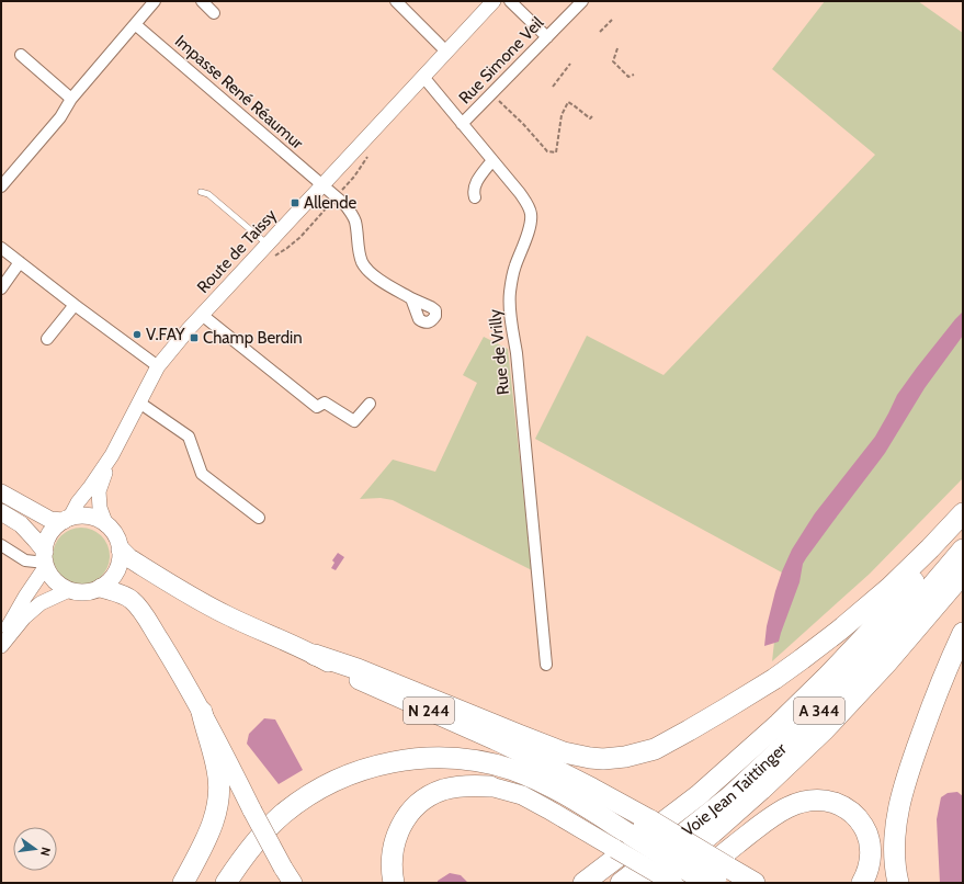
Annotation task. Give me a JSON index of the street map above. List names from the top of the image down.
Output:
{
  "streets": {
    "highway": ["N 244", "A 344", "Voie Jean Taittinger"],
    "street": [
      "Rue Simone Veil",
      "Impasse René Réaumur",
      "Route de Taissy",
      "Rue de Vrilly"
    ]
  },
  "crossings": [
    ["Rue Simone Veil", "Rue de Vrilly"],
    ["Impasse René Réaumur", "Route de Taissy"],
    ["Route de Taissy", "Rue de Vrilly"],
    ["Route de Taissy", "N 244"]
  ],
  "places": {
    "transit": ["Allende", "Champ Berdin"],
    "other": ["V.FAY"]
  },
  "north": "right"
}
